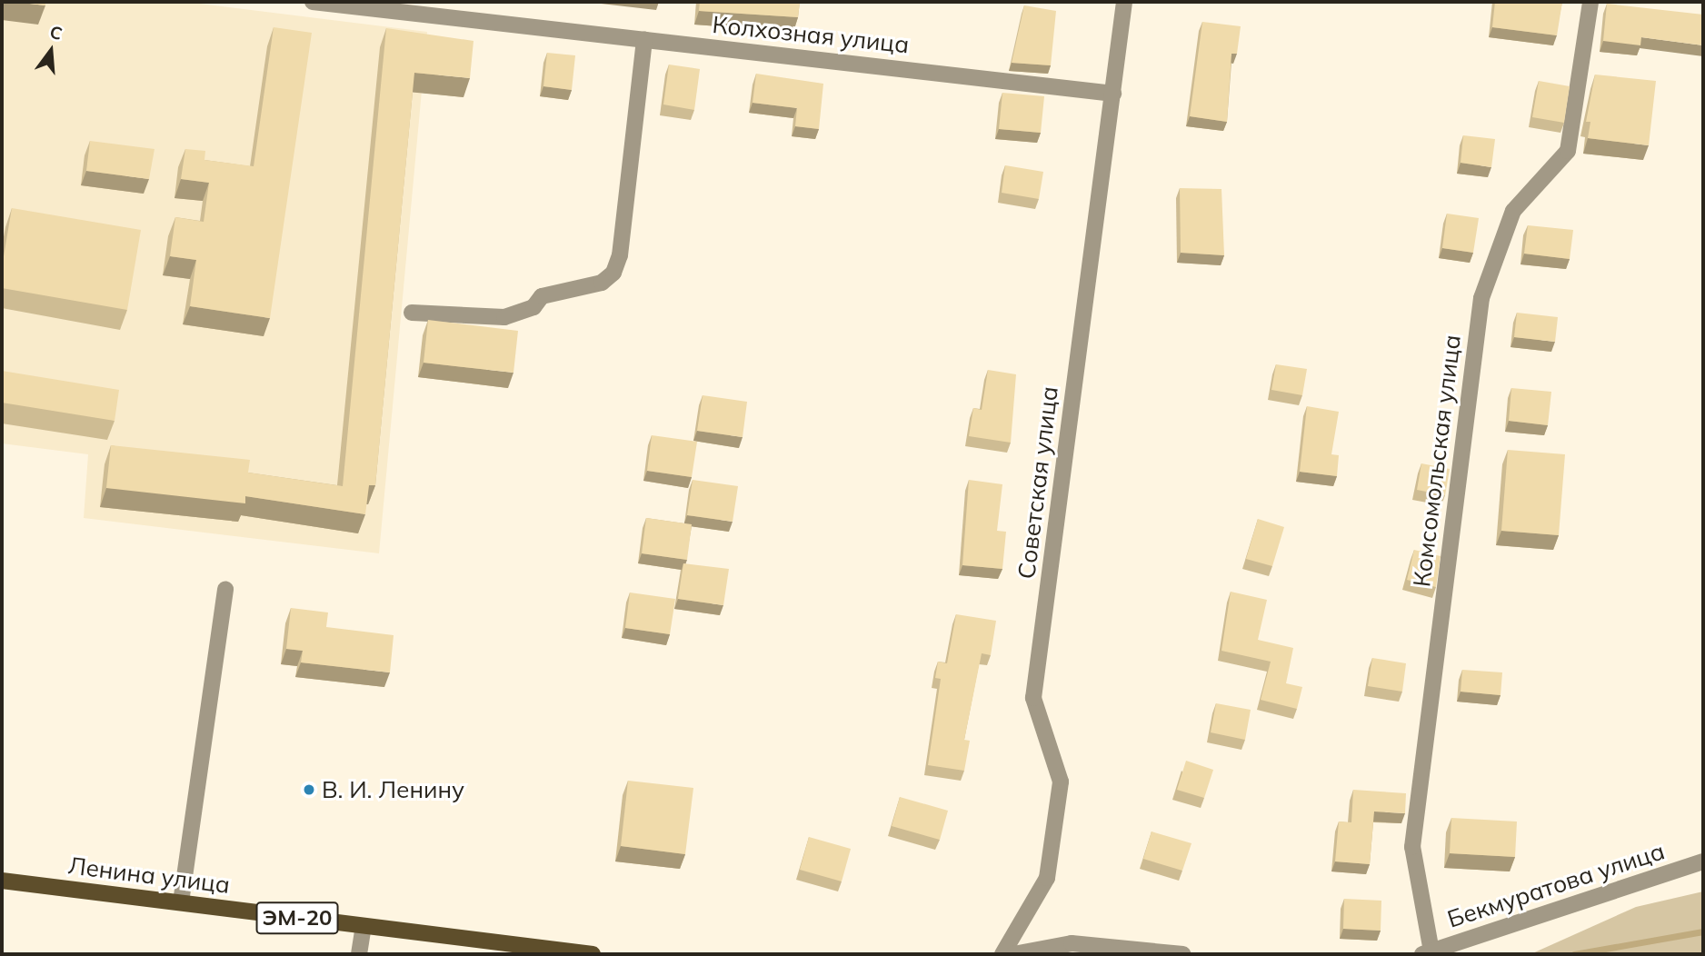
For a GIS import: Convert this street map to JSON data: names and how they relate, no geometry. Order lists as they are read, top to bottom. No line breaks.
{"streets":{"main road":["Ленина улица","ЭМ-20"],"street":["Колхозная улица","Комсомольская улица","Советская улица","Бекмуратова улица"]},"crossings":[["Колхозная улица","Советская улица"],["Комсомольская улица","Бекмуратова улица"]],"places":["В. И. Ленину"],"north":"top"}
